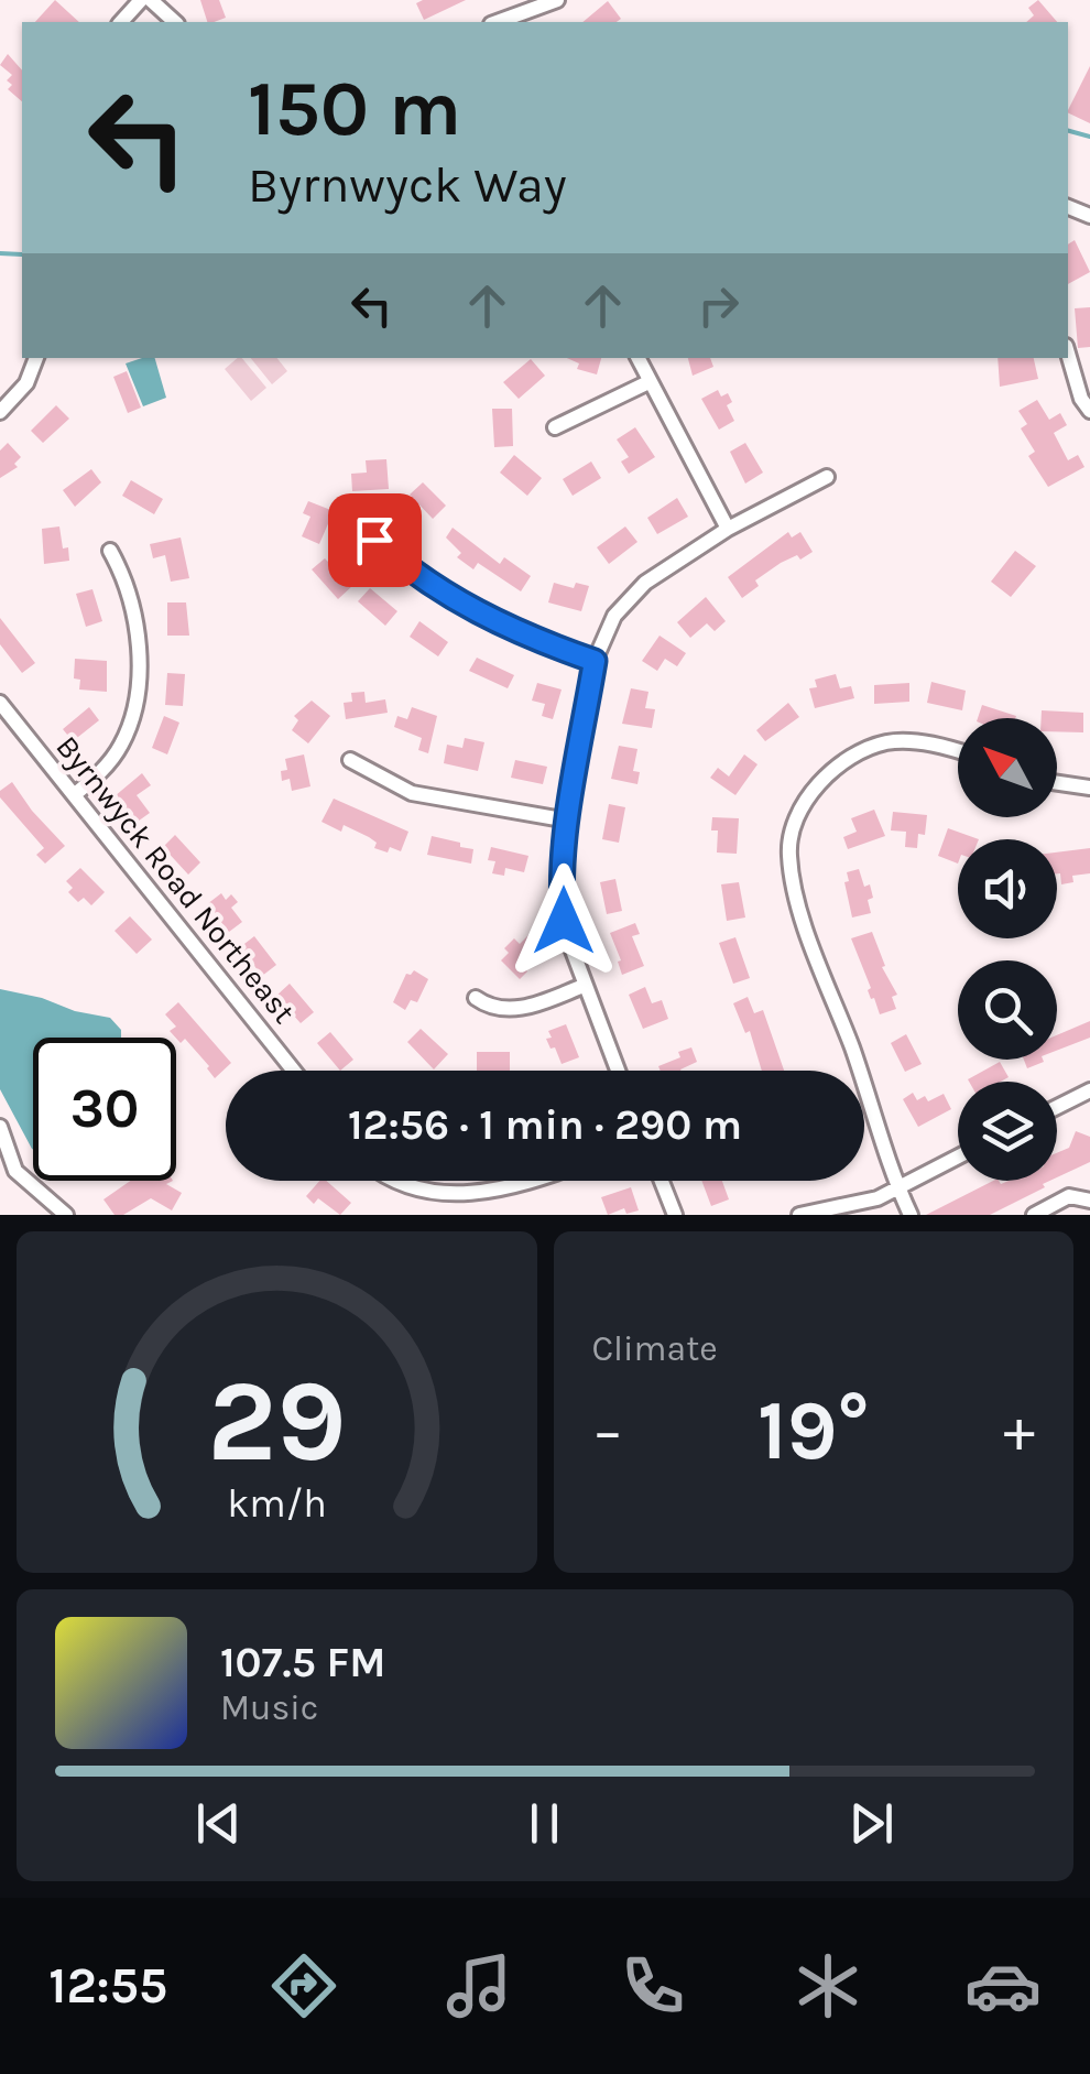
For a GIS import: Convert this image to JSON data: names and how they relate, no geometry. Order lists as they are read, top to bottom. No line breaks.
{"streets":{"street":["Byrnwyck Road Northeast"]},"north":"top left","page":{"turn":["150 m","Byrnwyck Way"],"limit":"30","trip":"12:56 · 1 min · 290 m","tile":"Climate","heat":["−","19°","+"],"song":["107.5 FM","Music"],"tabs":"12:55","gauge":["29","km/h"]}}
